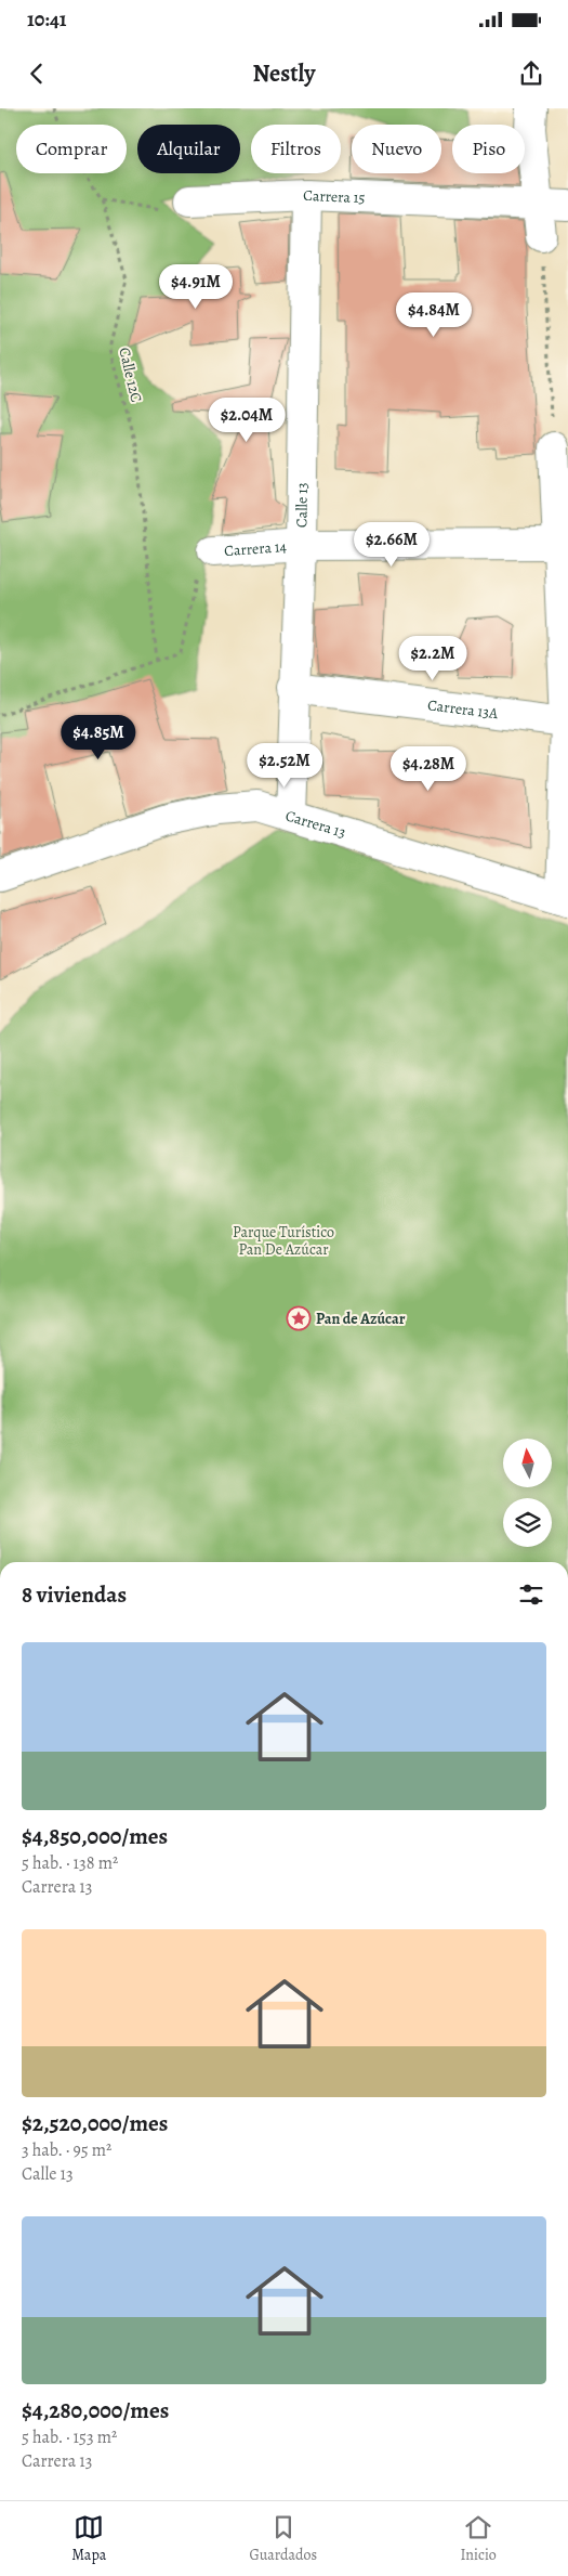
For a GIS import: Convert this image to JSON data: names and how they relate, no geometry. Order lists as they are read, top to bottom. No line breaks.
{"streets":{"street":["Carrera 15","Calle 13","Carrera 14","Carrera 13A","Carrera 13"],"path":["Calle 12C"]},"crossings":[["Carrera 15","Calle 13"],["Calle 12C","Carrera 14"],["Calle 13","Carrera 14"],["Calle 13","Carrera 13A"],["Calle 13","Carrera 13"]],"parks":["Parque Turístico Pan De Azúcar"],"places":{"place":["Pan de Azúcar"]},"north":"top","page":{"status":"10:41","header":"Nestly","chip":["Comprar","Alquilar","Filtros","Nuevo","Piso"],"price":["$4.91M","$4.84M","$2.04M","$2.66M","$2.2M","$4.85M","$2.52M","$4.28M"],"heading":"8 viviendas","list":[{"name":"$4,850,000/mes","note":"5 hab. · 138 m² · Carrera 13"},{"name":"$2,520,000/mes","note":"3 hab. · 95 m² · Calle 13"},{"name":"$4,280,000/mes","note":"5 hab. · 153 m² · Carrera 13"}],"tabs":["Mapa","Guardados","Inicio"]}}
